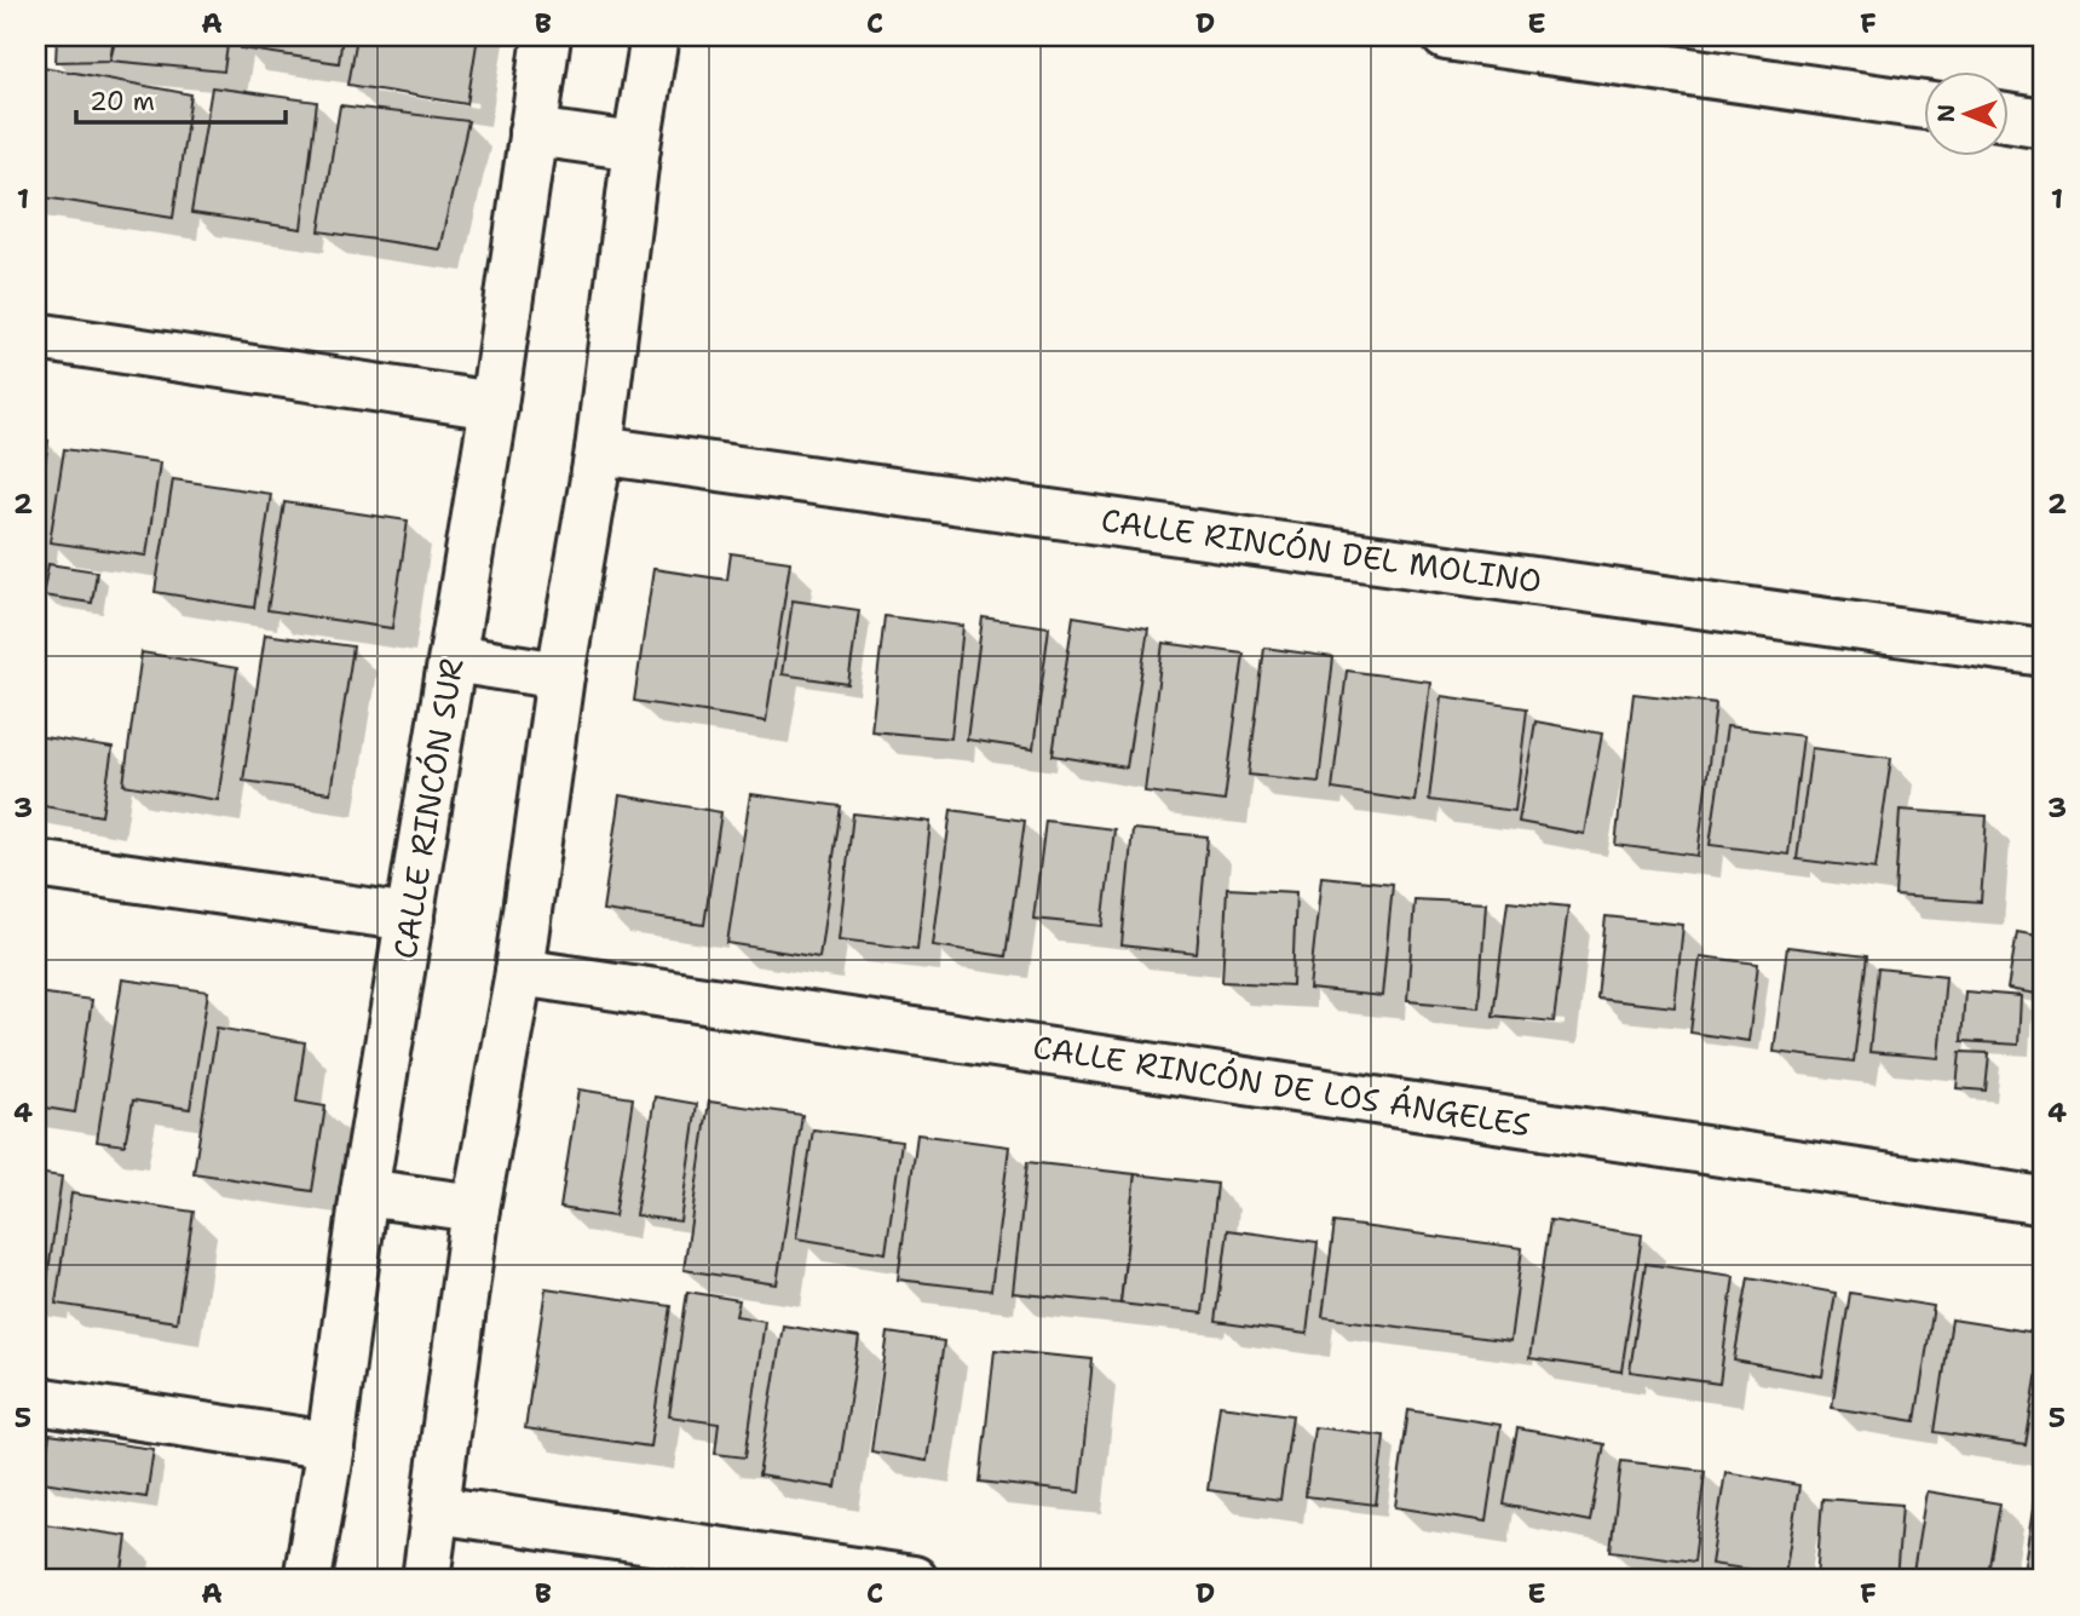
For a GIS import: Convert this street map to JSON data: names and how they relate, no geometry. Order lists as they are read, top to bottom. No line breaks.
{"streets":{"street":["CALLE RINCÓN DEL MOLINO","CALLE RINCÓN SUR","CALLE RINCÓN DE LOS ÁNGELES"]},"scale_bar":"20 m","north":"left","grid":{"columns":["A","B","C","D","E","F"],"rows":["1","2","3","4","5"]}}
